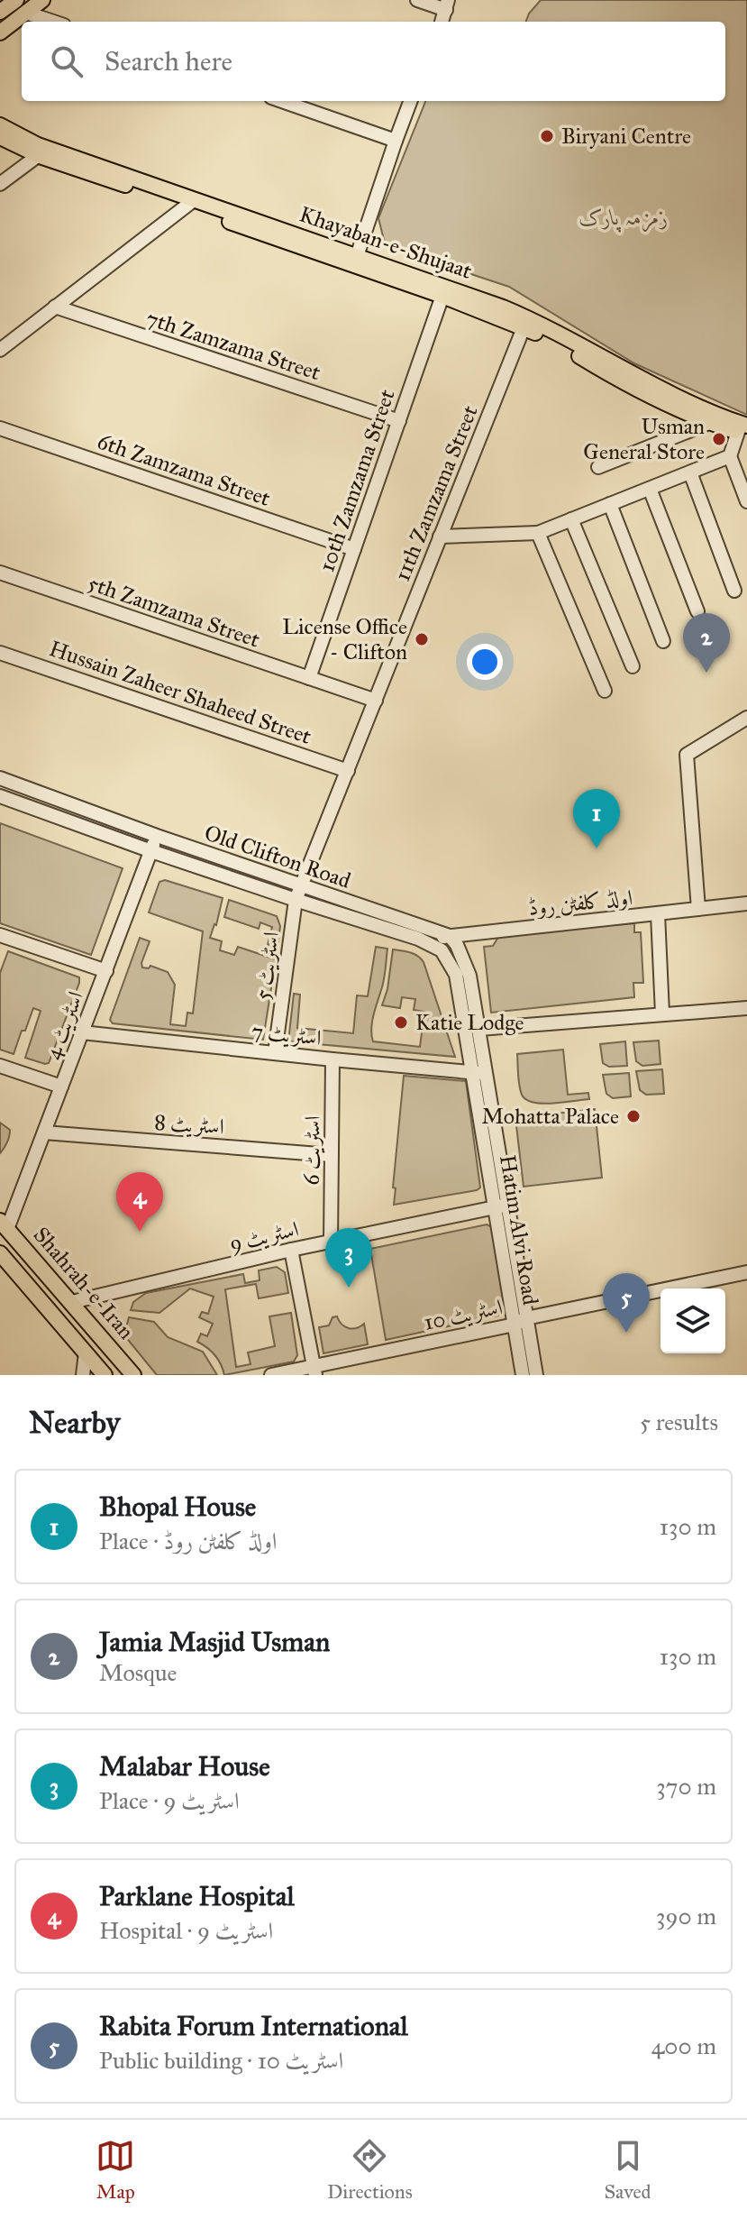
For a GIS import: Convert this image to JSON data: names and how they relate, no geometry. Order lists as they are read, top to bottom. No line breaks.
{"streets":{"main road":["Khayaban-e-Shujaat","Shahrah-e-Iran"],"street":["7th Zamzama Street","6th Zamzama Street","10th Zamzama Street","11th Zamzama Street","5th Zamzama Street","Hussain Zaheer Shaheed Street","Old Clifton Road","اولڈ کلفٹن روڈ","اسٹریٹ 5","اسٹریٹ 4","اسٹریٹ 7","اسٹریٹ 8","اسٹریٹ 6","Hatim Alvi Road","اسٹریٹ 9","اسٹریٹ 10"]},"crossings":[["Khayaban-e-Shujaat","10th Zamzama Street"],["Khayaban-e-Shujaat","11th Zamzama Street"],["7th Zamzama Street","10th Zamzama Street"],["6th Zamzama Street","10th Zamzama Street"],["10th Zamzama Street","5th Zamzama Street"],["11th Zamzama Street","5th Zamzama Street"],["11th Zamzama Street","Hussain Zaheer Shaheed Street"],["11th Zamzama Street","Old Clifton Road"],["11th Zamzama Street","اسٹریٹ 5"],["Old Clifton Road","اولڈ کلفٹن روڈ"],["Old Clifton Road","اسٹریٹ 5"],["Old Clifton Road","اسٹریٹ 4"],["Old Clifton Road","Hatim Alvi Road"],["اولڈ کلفٹن روڈ","Hatim Alvi Road"],["اسٹریٹ 5","اسٹریٹ 7"],["اسٹریٹ 4","اسٹریٹ 7"],["اسٹریٹ 4","اسٹریٹ 8"],["اسٹریٹ 4","Shahrah-e-Iran"],["اسٹریٹ 7","اسٹریٹ 6"],["اسٹریٹ 7","Hatim Alvi Road"],["اسٹریٹ 8","اسٹریٹ 6"],["اسٹریٹ 6","اسٹریٹ 9"],["Hatim Alvi Road","اسٹریٹ 9"],["Hatim Alvi Road","اسٹریٹ 10"],["اسٹریٹ 9","Shahrah-e-Iran"]],"parks":["زمزمہ پارک"],"places":["Biryani Centre","Usman General Store","License Office - Clifton","Katie Lodge","Mohatta Palace"],"page":{"search":"Search here","pins":["2","1","4","3","5"],"heading":["Nearby","5 results"],"list":[{"mark":"1","name":"Bhopal House","note":"Place · اولڈ کلفٹن روڈ","value":"130 m"},{"mark":"2","name":"Jamia Masjid Usman","note":"Mosque","value":"130 m"},{"mark":"3","name":"Malabar House","note":"Place · اسٹریٹ 9","value":"370 m"},{"mark":"4","name":"Parklane Hospital","note":"Hospital · اسٹریٹ 9","value":"390 m"},{"mark":"5","name":"Rabita Forum International","note":"Public building · اسٹریٹ 10","value":"400 m"}],"nav":["Map","Directions","Saved"]}}
